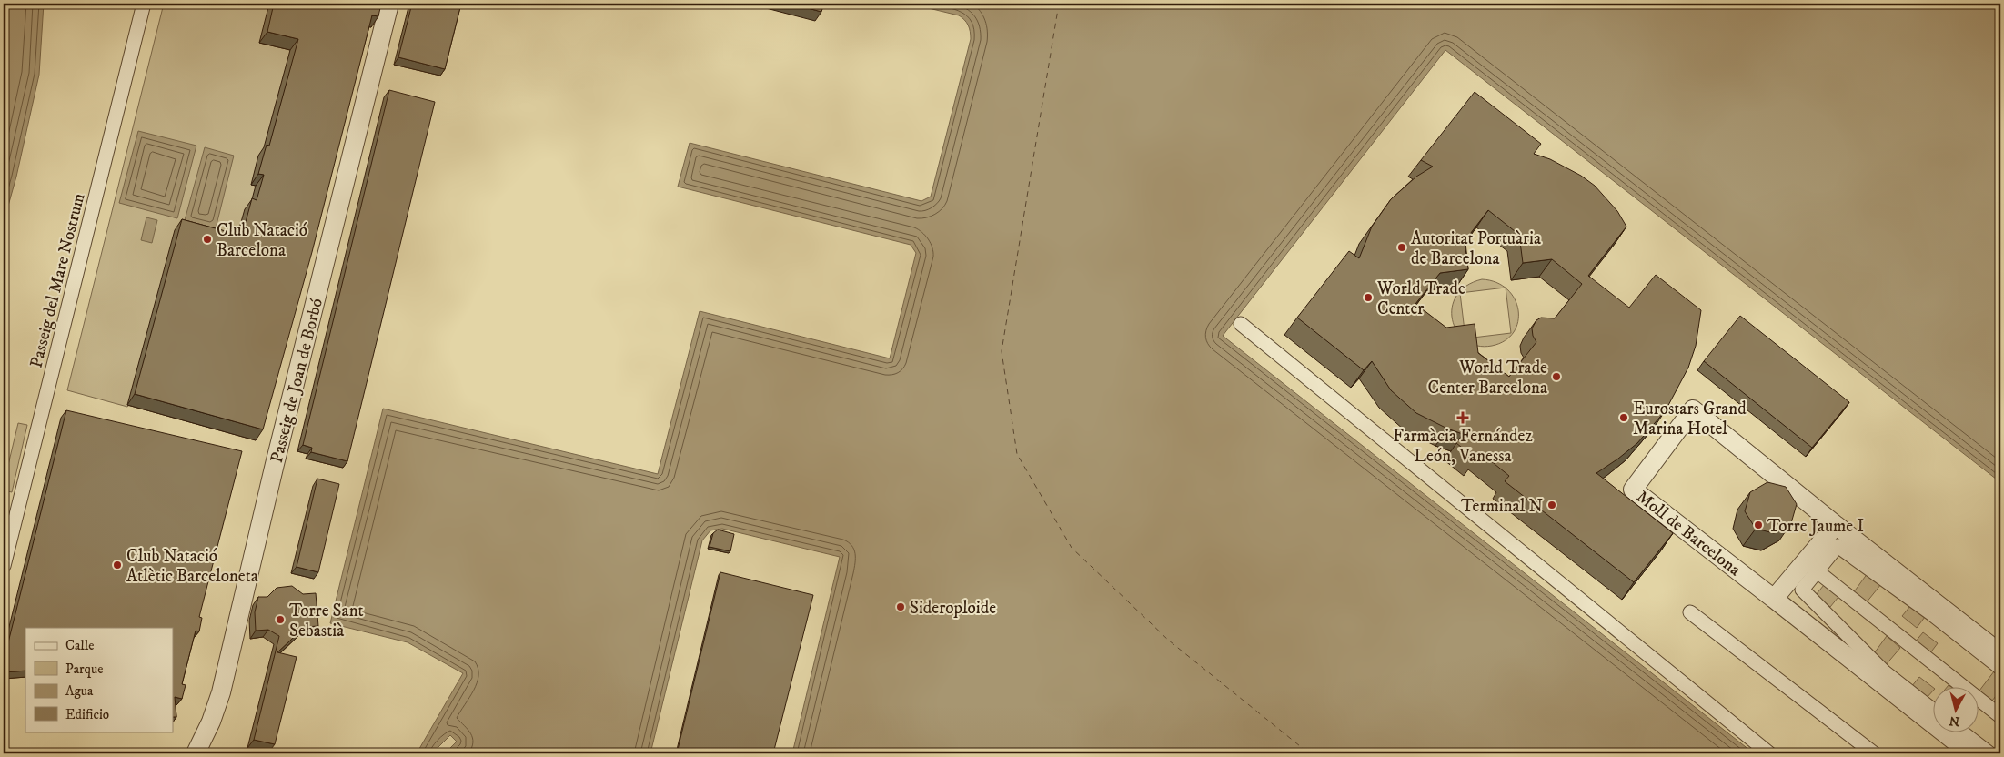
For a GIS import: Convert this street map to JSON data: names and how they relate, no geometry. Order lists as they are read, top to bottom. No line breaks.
{"streets":{"street":["Passeig del Mare Nostrum","Passeig de Joan de Borbó","Moll de Barcelona"]},"places":{"other":["Club Natació Barcelona","Autoritat Portuària de Barcelona","World Trade Center","World Trade Center Barcelona","Eurostars Grand Marina Hotel","Terminal N","Torre Jaume I","Club Natació Atlètic Barceloneta","Sideroploide","Torre Sant Sebastià"],"health":["Farmàcia Fernández León, Vanessa"]},"legend":["Calle","Parque","Agua","Edificio"],"north":"bottom"}
